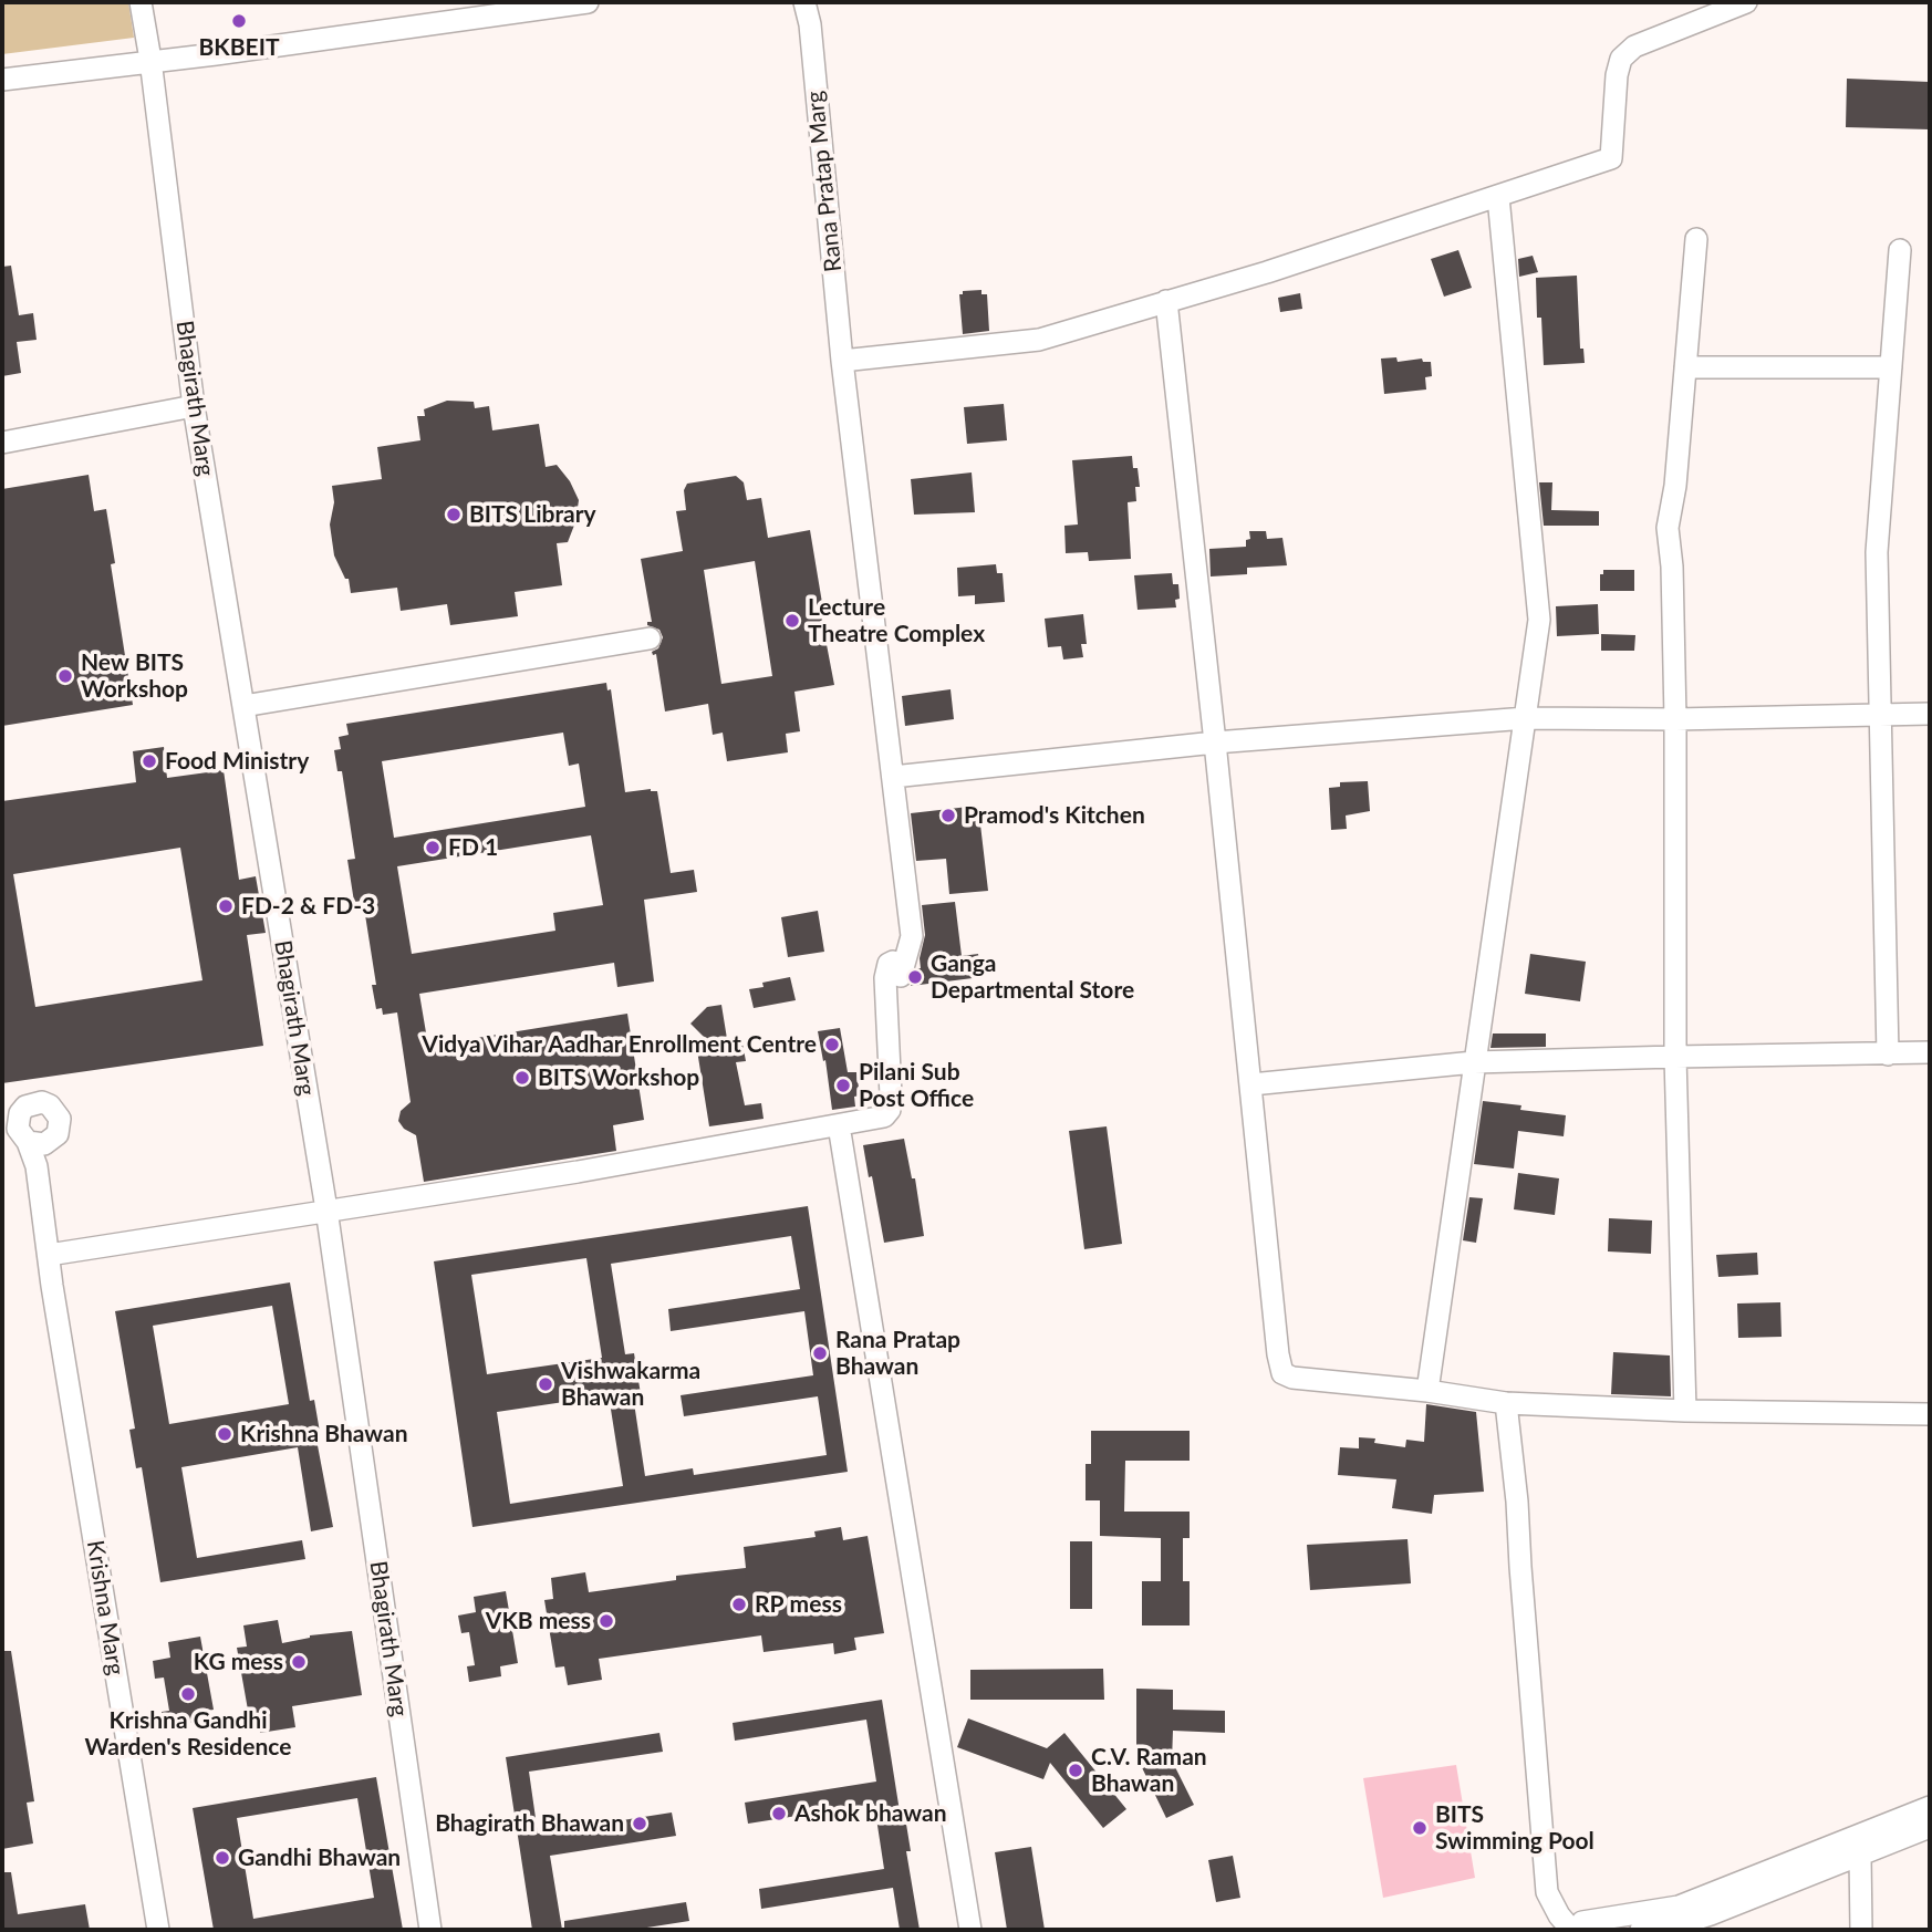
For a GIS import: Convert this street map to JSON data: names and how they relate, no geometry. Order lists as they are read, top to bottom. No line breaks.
{"streets":{"street":["Rana Pratap Marg","Bhagirath Marg","Krishna Marg"]},"places":["BKBEIT","BITS Library","Lecture Theatre Complex","New BITS Workshop","Food Ministry","Pramod's Kitchen","FD 1","FD-2 & FD-3","Ganga Departmental Store","Vidya Vihar Aadhar Enrollment Centre","BITS Workshop","Pilani Sub Post Office","Rana Pratap Bhawan","Vishwakarma Bhawan","Krishna Bhawan","RP mess","VKB mess","KG mess","Krishna Gandhi Warden's Residence","C.V. Raman Bhawan","Ashok bhawan","Bhagirath Bhawan","BITS Swimming Pool","Gandhi Bhawan"]}
